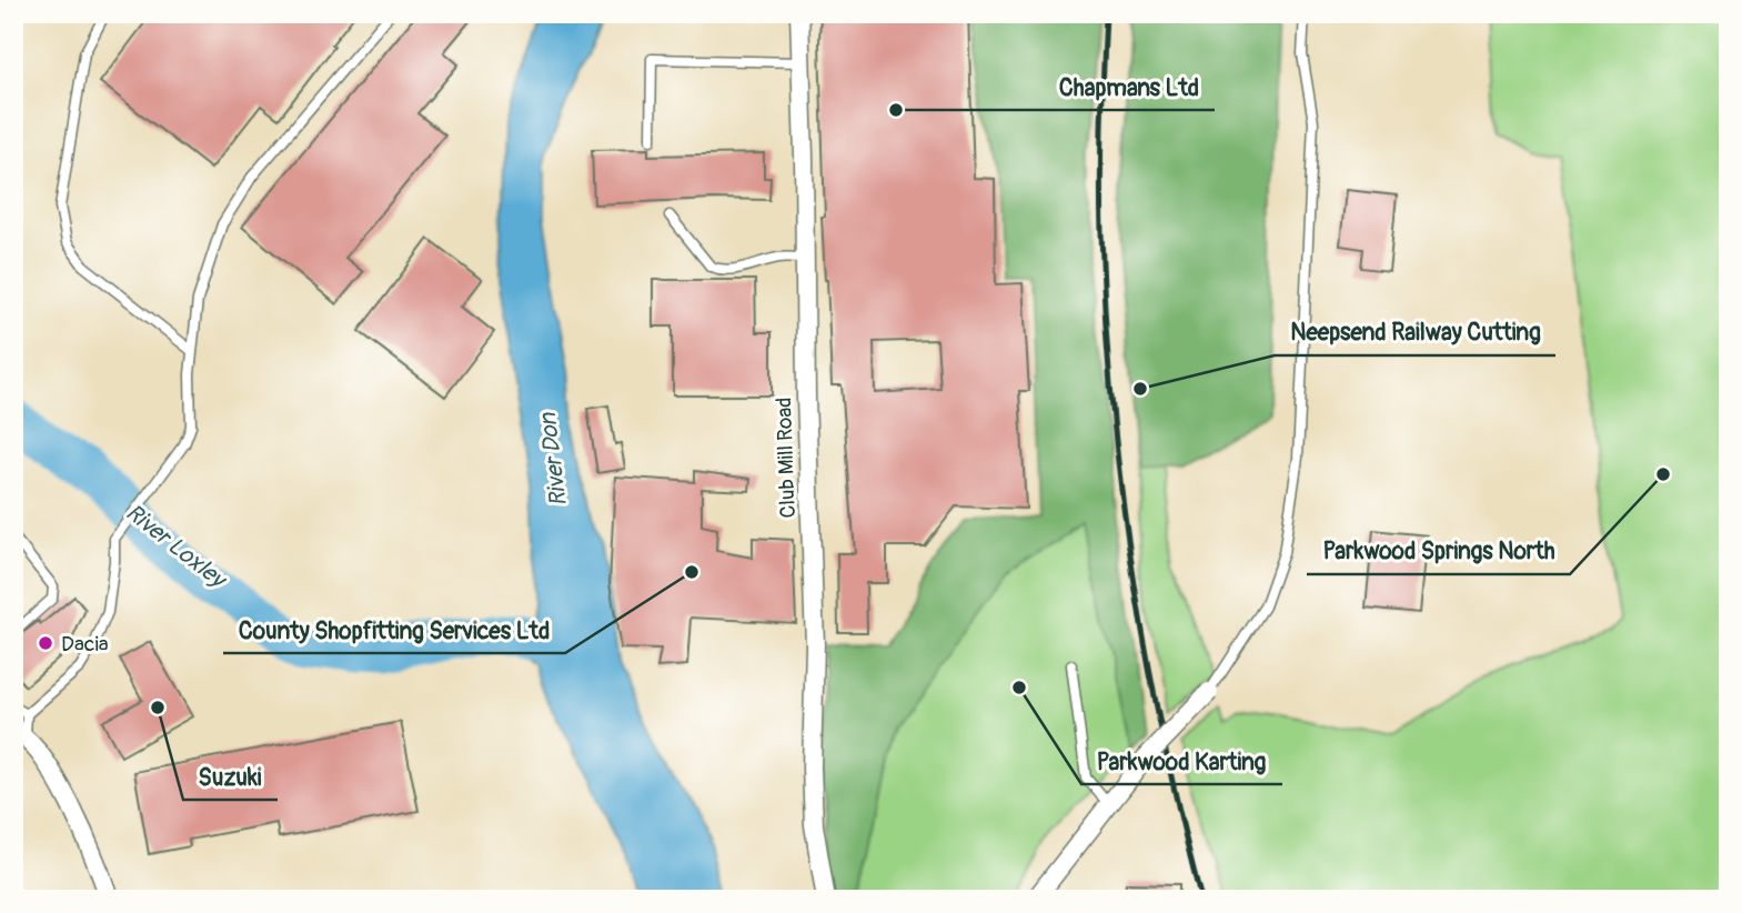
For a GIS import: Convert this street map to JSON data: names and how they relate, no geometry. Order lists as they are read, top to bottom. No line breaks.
{"streets":{"street":["Club Mill Road"]},"water":["River Don","River Loxley"],"places":["Chapmans Ltd","Neepsend Railway Cutting","Parkwood Springs North","County Shopfitting Services Ltd","Dacia","Parkwood Karting","Suzuki"]}
